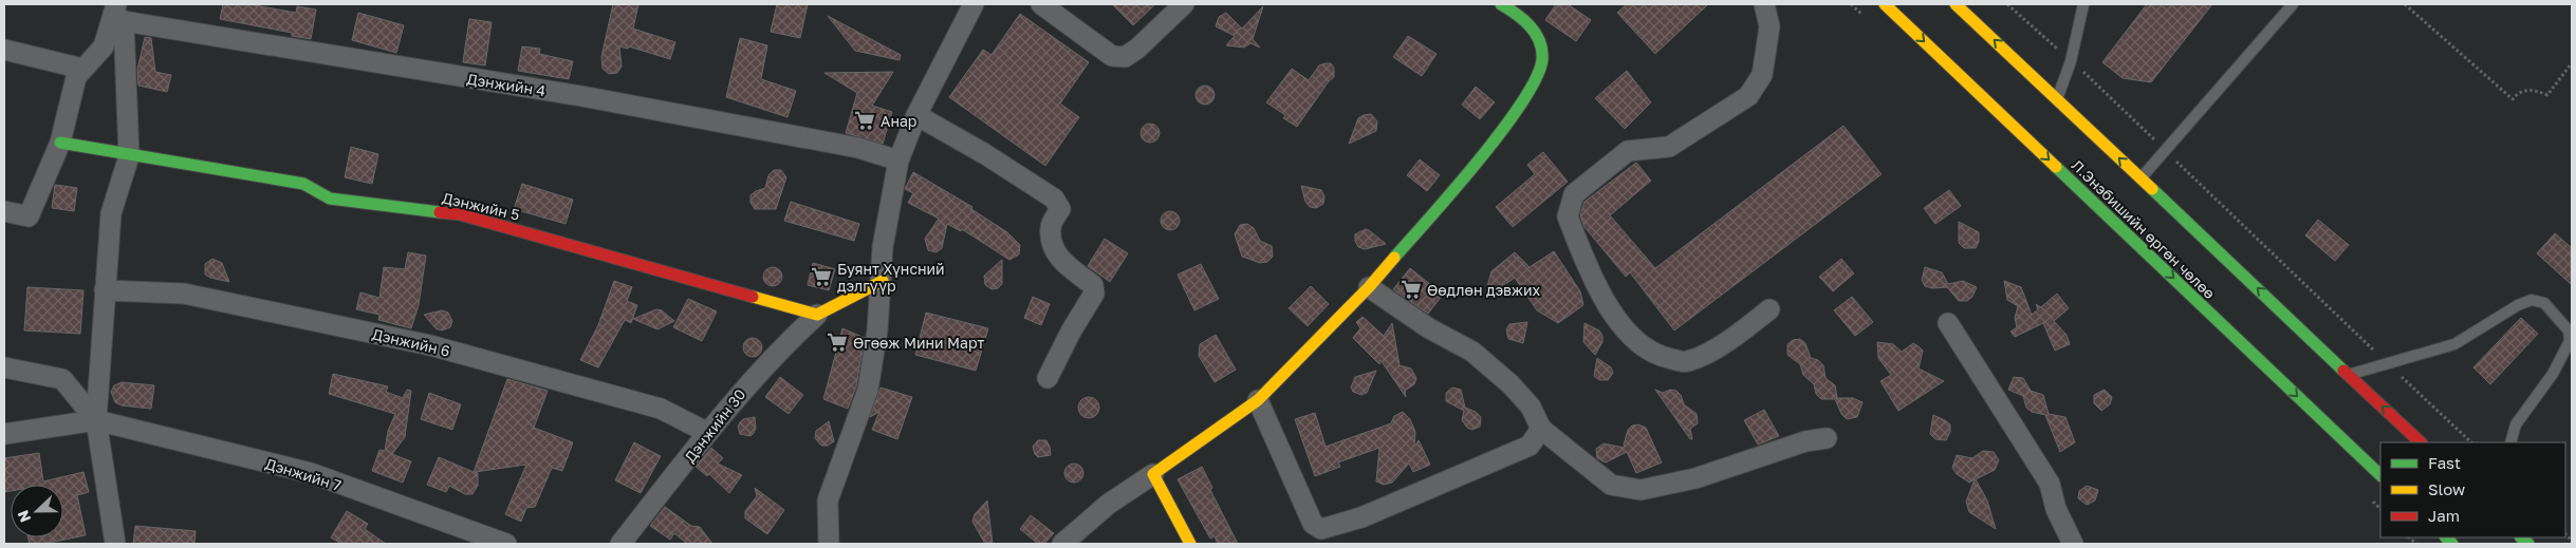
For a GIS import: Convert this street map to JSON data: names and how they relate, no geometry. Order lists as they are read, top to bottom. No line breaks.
{"streets":{"street":["Дэнжийн 4","Дэнжийн 5","Л.Энэбишийн өргөн чөлөө","Дэнжийн 6","Дэнжийн 30","Дэнжийн 7"]},"crossings":[["Дэнжийн 5","Дэнжийн 30"],["Дэнжийн 6","Дэнжийн 30"]],"places":{"supermarket":["Анар","Буянт Хүнсний дэлгүүр","Өөдлөн дэвжих","Өгөөж Мини Март"]},"legend":["Fast","Slow","Jam"],"north":"left"}
